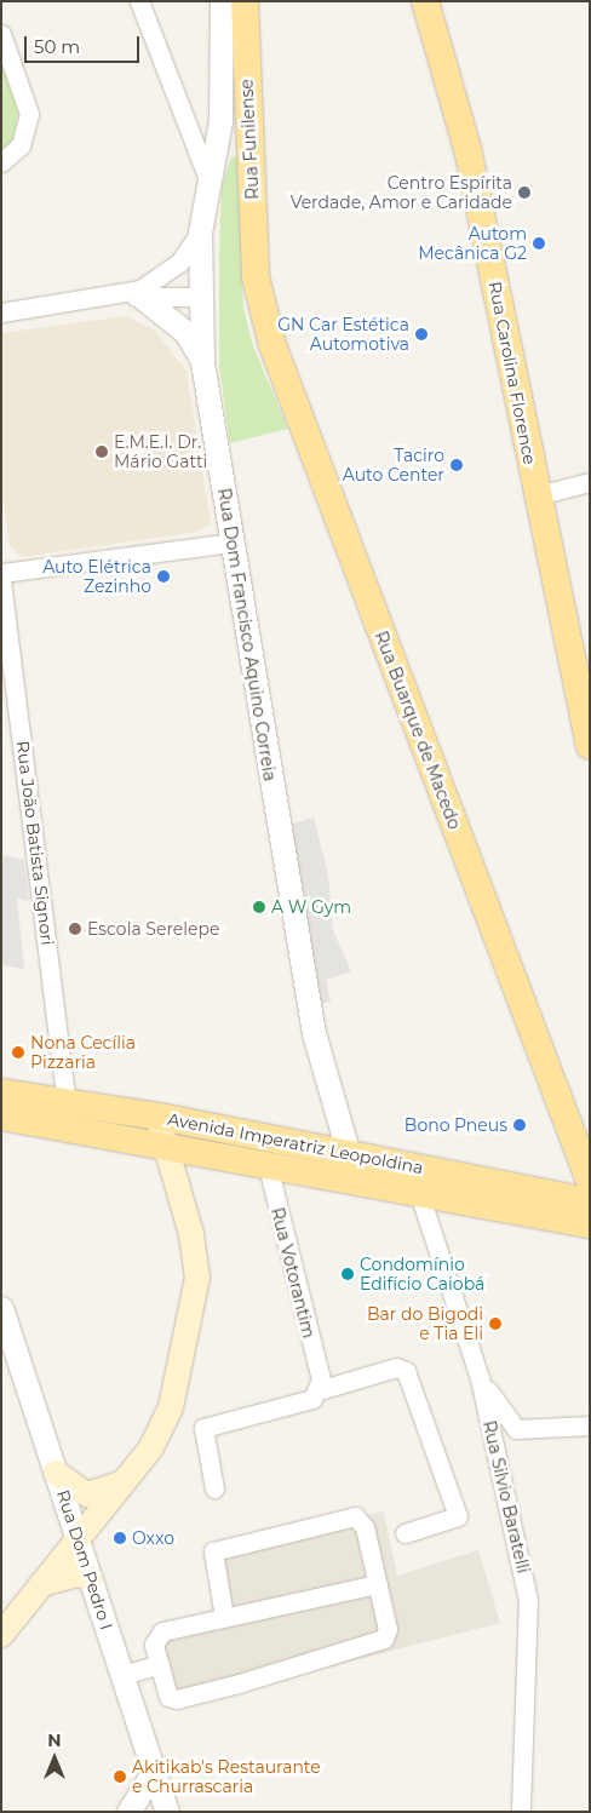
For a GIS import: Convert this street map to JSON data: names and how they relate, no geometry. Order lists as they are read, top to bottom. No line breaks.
{"streets":{"main road":["Rua Funilense","Rua Carolina Florence","Rua Buarque de Macedo","Avenida Imperatriz Leopoldina"],"street":["Rua Dom Francisco Aquino Correia","Rua João Batista Signori","Rua Votorantim","Rua Silvio Baratelli","Rua Dom Pedro I"]},"crossings":[["Rua Funilense","Rua Buarque de Macedo"],["Rua Dom Francisco Aquino Correia","Avenida Imperatriz Leopoldina"],["Rua João Batista Signori","Avenida Imperatriz Leopoldina"],["Avenida Imperatriz Leopoldina","Rua Votorantim"],["Avenida Imperatriz Leopoldina","Rua Silvio Baratelli"]],"places":["Centro Espírita Verdade, Amor e Caridade","Autom Mecânica G2","GN Car Estética Automotiva","E.M.E.I. Dr. Mário Gatti","Taciro Auto Center","Auto Elétrica Zezinho","A W Gym","Escola Serelepe","Nona Cecília Pizzaria","Bono Pneus","Condomínio Edifício Caiobá","Bar do Bigodi e Tia Eli","Oxxo","Akitikab's Restaurante e Churrascaria"],"scale_bar":"50 m","north":"top"}
